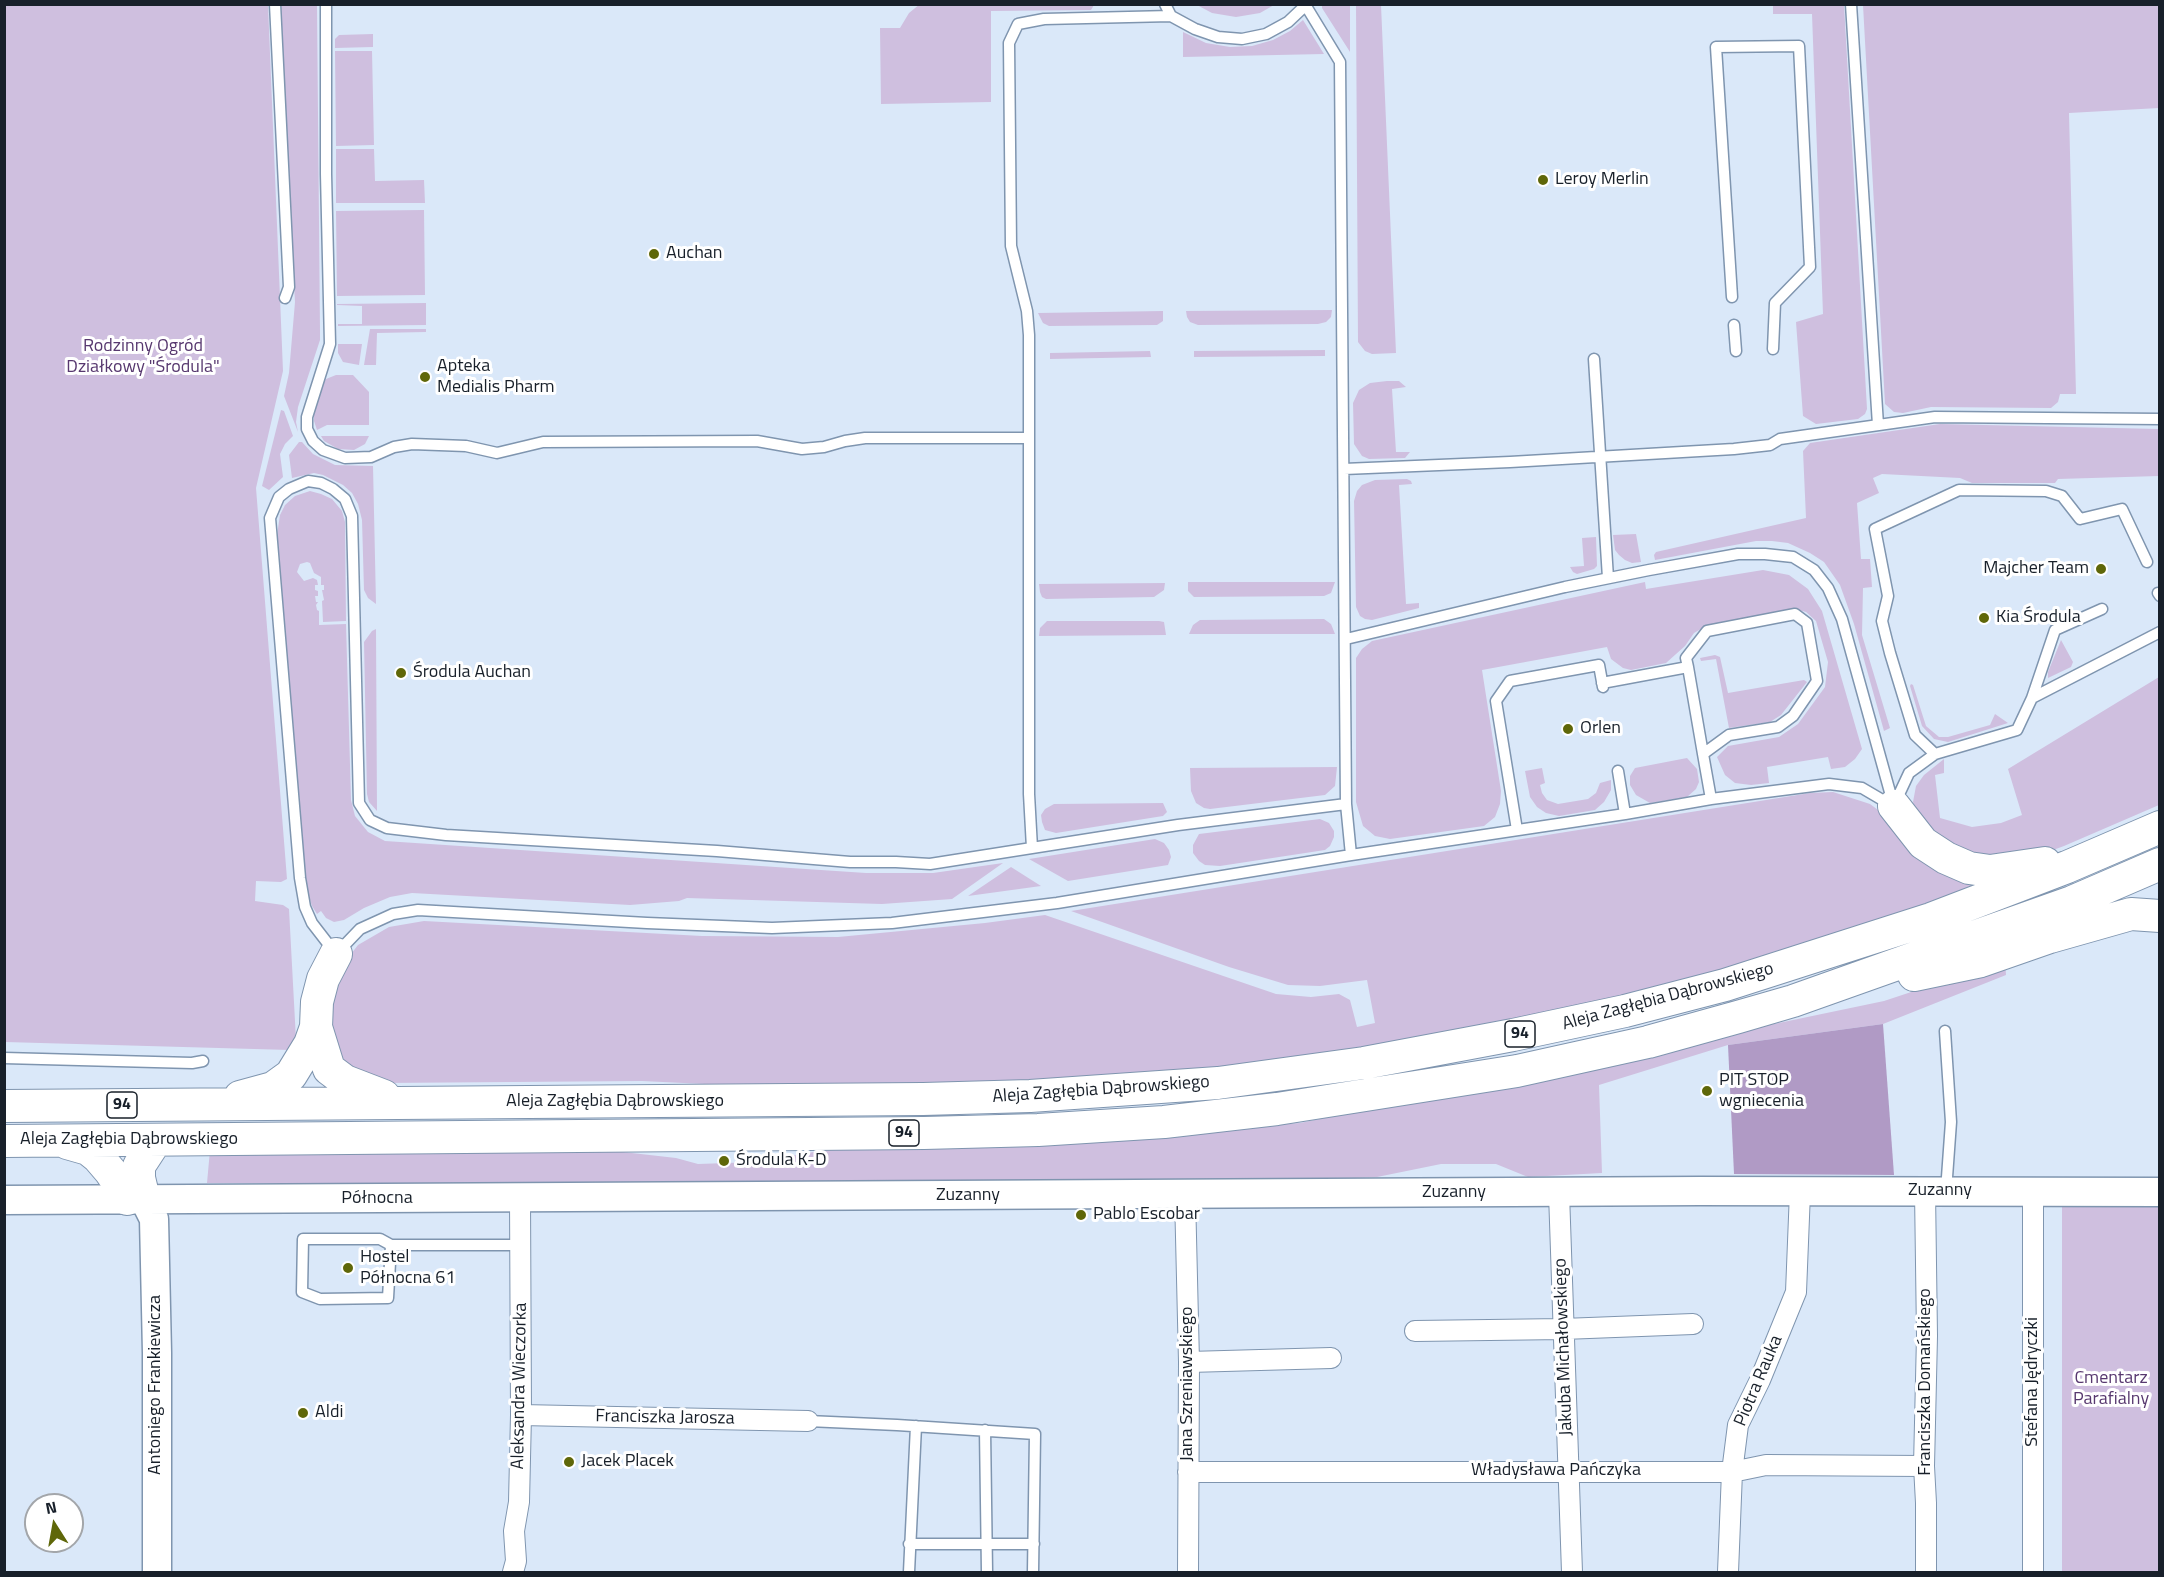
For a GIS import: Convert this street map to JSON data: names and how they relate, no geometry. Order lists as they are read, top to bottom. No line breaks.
{"streets":{"main road":["Aleja Zagłębia Dąbrowskiego","94"],"street":["Zuzanny","Północna","Jakuba Michałowskiego","Piotra Rauka","Franciszka Domańskiego","Stefana Jędryczki","Jana Szreniawskiego","Antoniego Frankiewicza","Aleksandra Wieczorka","Franciszka Jarosza","Władysława Pańczyka"]},"crossings":[["Zuzanny","Północna"],["Zuzanny","Jakuba Michałowskiego"],["Zuzanny","Piotra Rauka"],["Zuzanny","Franciszka Domańskiego"],["Zuzanny","Stefana Jędryczki"],["Zuzanny","Jana Szreniawskiego"],["Północna","Antoniego Frankiewicza"],["Północna","Aleksandra Wieczorka"],["Jakuba Michałowskiego","Władysława Pańczyka"],["Piotra Rauka","Władysława Pańczyka"],["Franciszka Domańskiego","Władysława Pańczyka"],["Jana Szreniawskiego","Władysława Pańczyka"],["Aleksandra Wieczorka","Franciszka Jarosza"]],"parks":["Rodzinny Ogród Działkowy \"Środula\"","Cmentarz Parafialny"],"places":["Leroy Merlin","Auchan","Apteka Medialis Pharm","Majcher Team","Kia Środula","Środula Auchan","Orlen","PIT STOP wgniecenia","Środula K-D","Pablo Escobar","Hostel Północna 61","Aldi","Jacek Placek"],"north":"top"}
